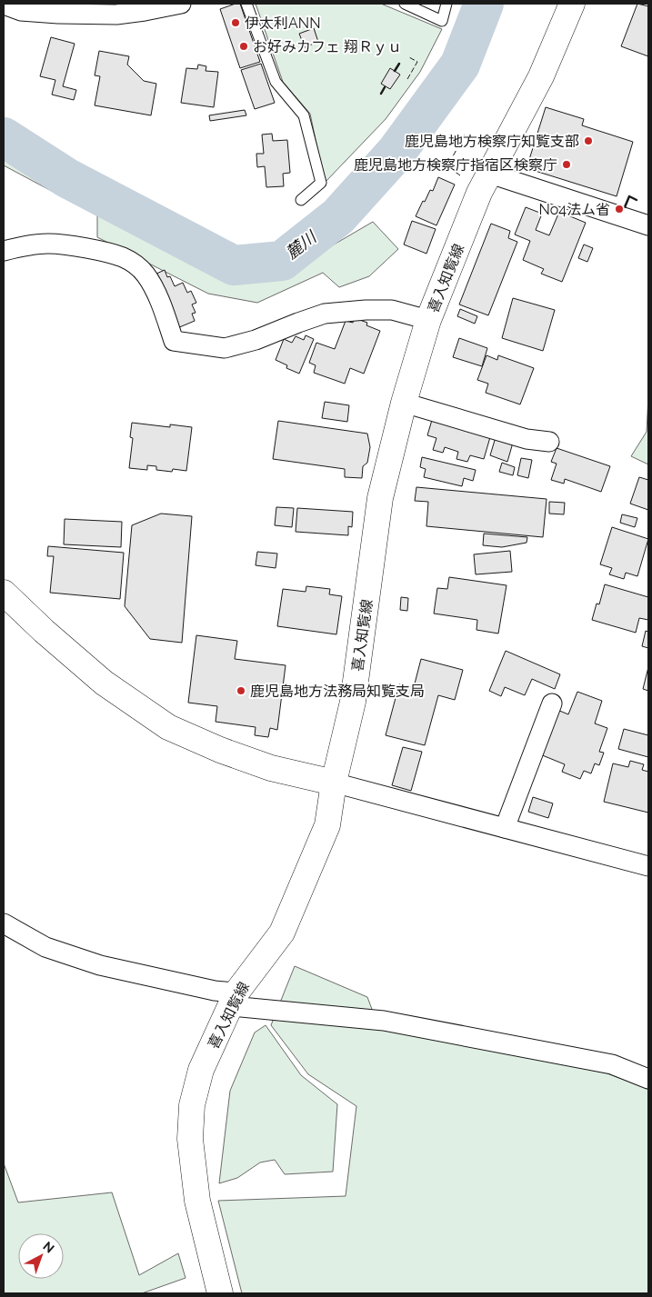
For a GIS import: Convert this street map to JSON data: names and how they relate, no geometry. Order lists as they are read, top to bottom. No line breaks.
{"streets":{"main road":["喜入知覧線"]},"water":["麓川"],"places":["伊太利ANN","お好みカフェ 翔Ｒｙｕ","鹿児島地方検察庁知覧支部","鹿児島地方検察庁指宿区検察庁","No4法ム省","鹿児島地方法務局知覧支局"],"north":"top right"}
